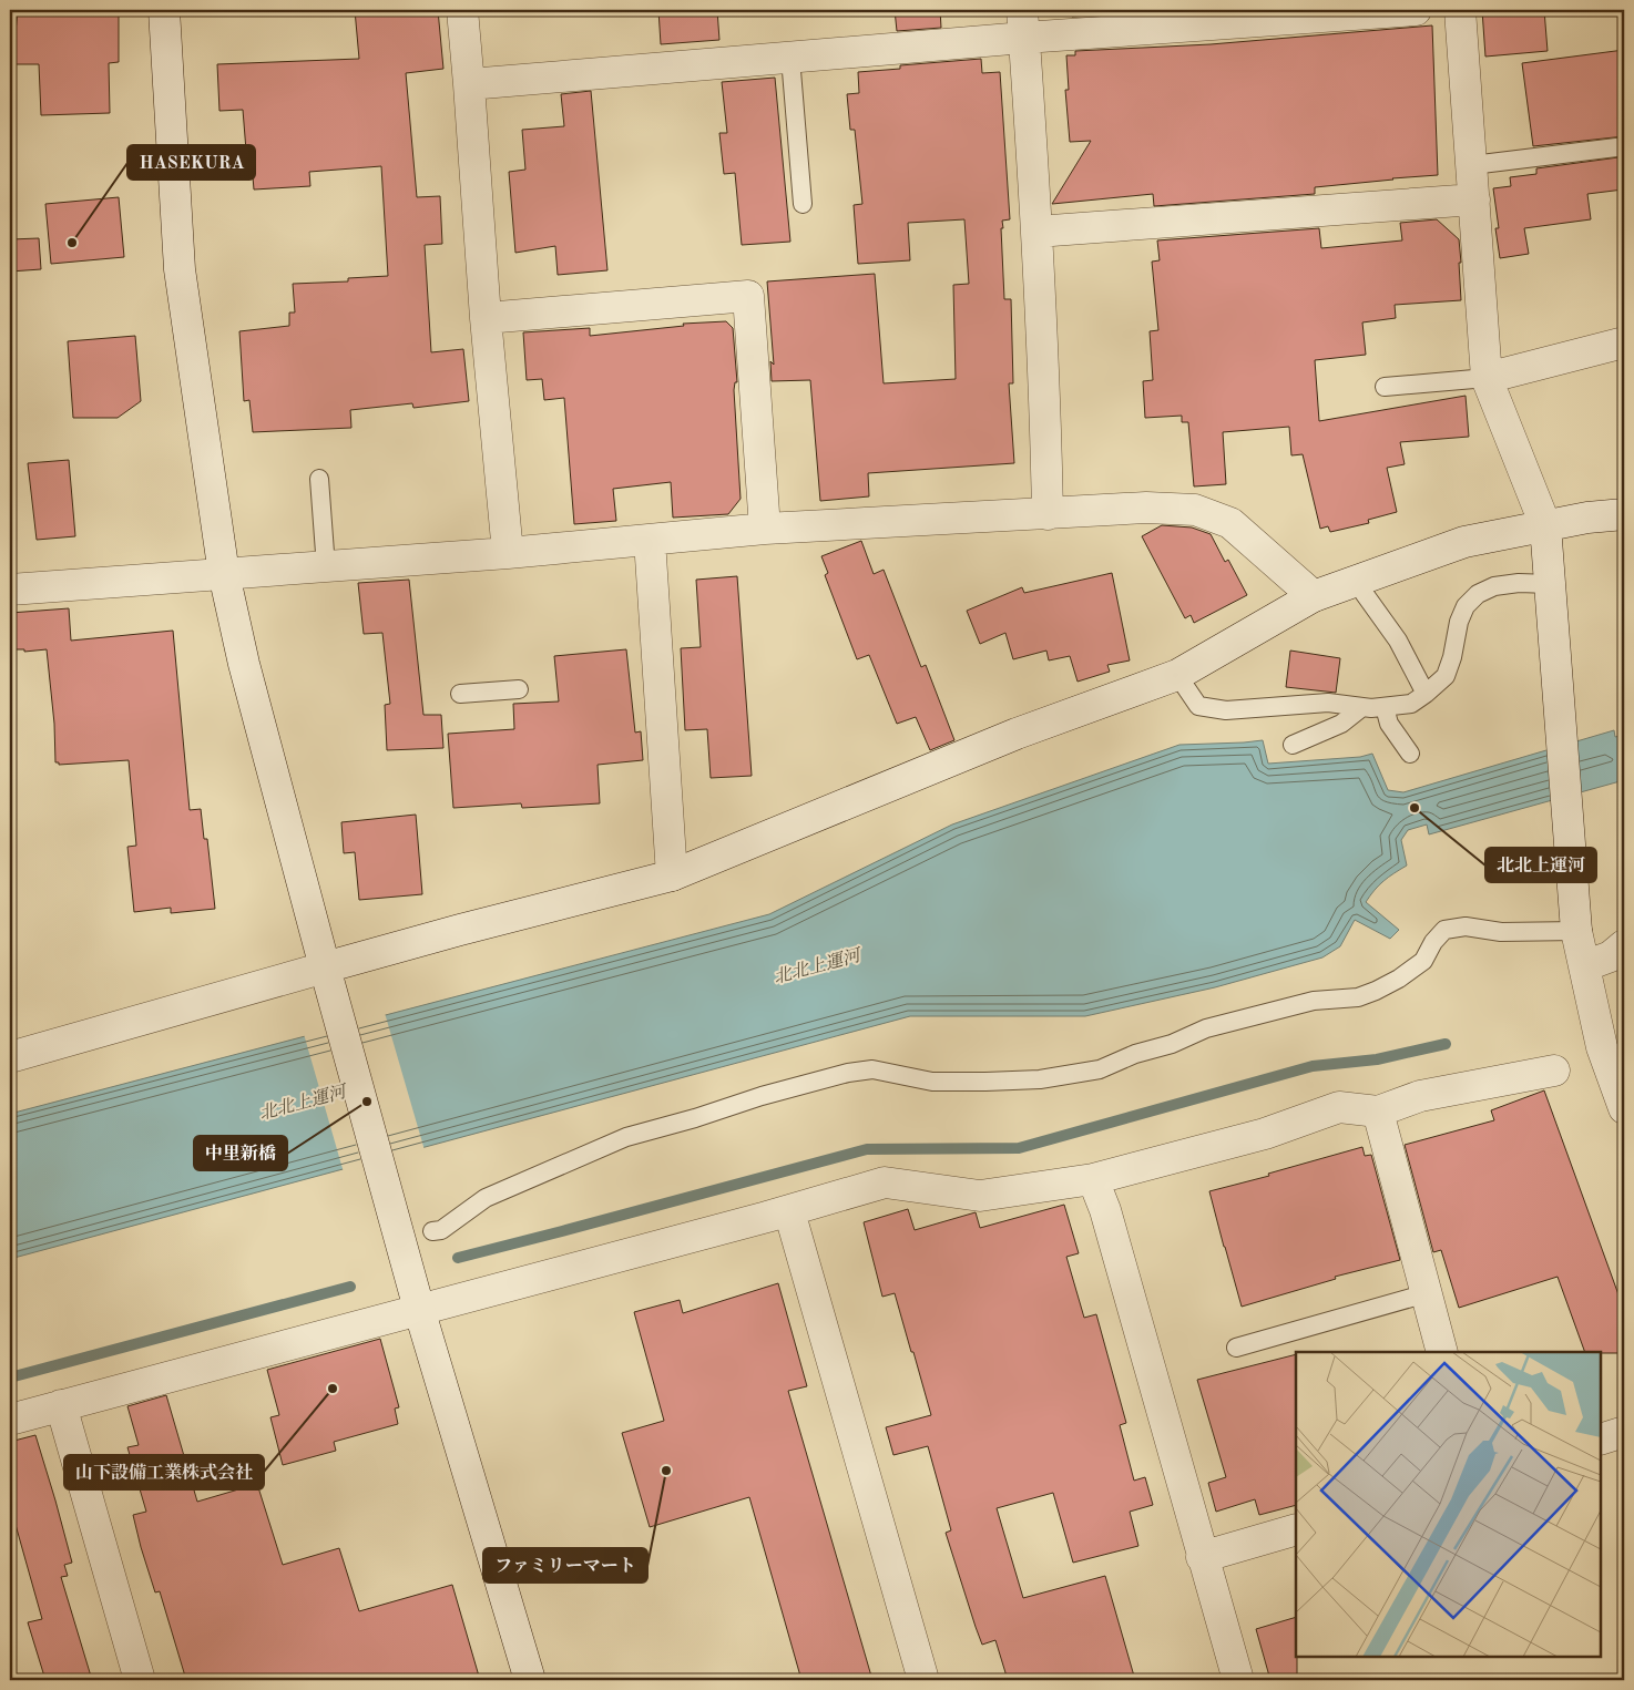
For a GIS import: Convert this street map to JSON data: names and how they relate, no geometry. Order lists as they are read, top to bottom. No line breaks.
{"water":["北北上運河"],"places":["HASEKURA","北北上運河","中里新橋","山下設備工業株式会社","ファミリーマート"]}
